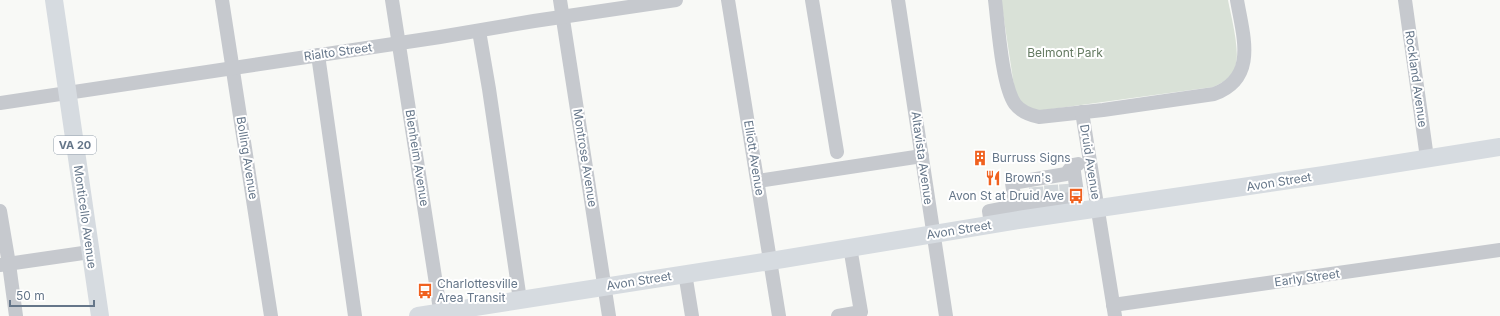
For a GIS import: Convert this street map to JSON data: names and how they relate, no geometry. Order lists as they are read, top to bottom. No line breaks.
{"streets":{"main road":["VA 20","Avon Street","Monticello Avenue"],"street":["Rialto Street","Rockland Avenue","Bolling Avenue","Blenheim Avenue","Montrose Avenue","Elliott Avenue","Altavista Avenue","Druid Avenue","Early Street"]},"crossings":[["Rialto Street","Bolling Avenue"],["Rialto Street","Blenheim Avenue"],["Rialto Street","Montrose Avenue"],["Rialto Street","Monticello Avenue"],["Rockland Avenue","Avon Street"],["VA 20","Monticello Avenue"],["Blenheim Avenue","Avon Street"],["Montrose Avenue","Avon Street"],["Elliott Avenue","Avon Street"],["Altavista Avenue","Avon Street"],["Druid Avenue","Avon Street"],["Druid Avenue","Early Street"]],"parks":["Belmont Park"],"places":{"building":["Burruss Signs"],"restaurant":["Brown's"],"bus stop":["Avon St at Druid Ave","Charlottesville Area Transit"]},"scale_bar":"50 m"}
